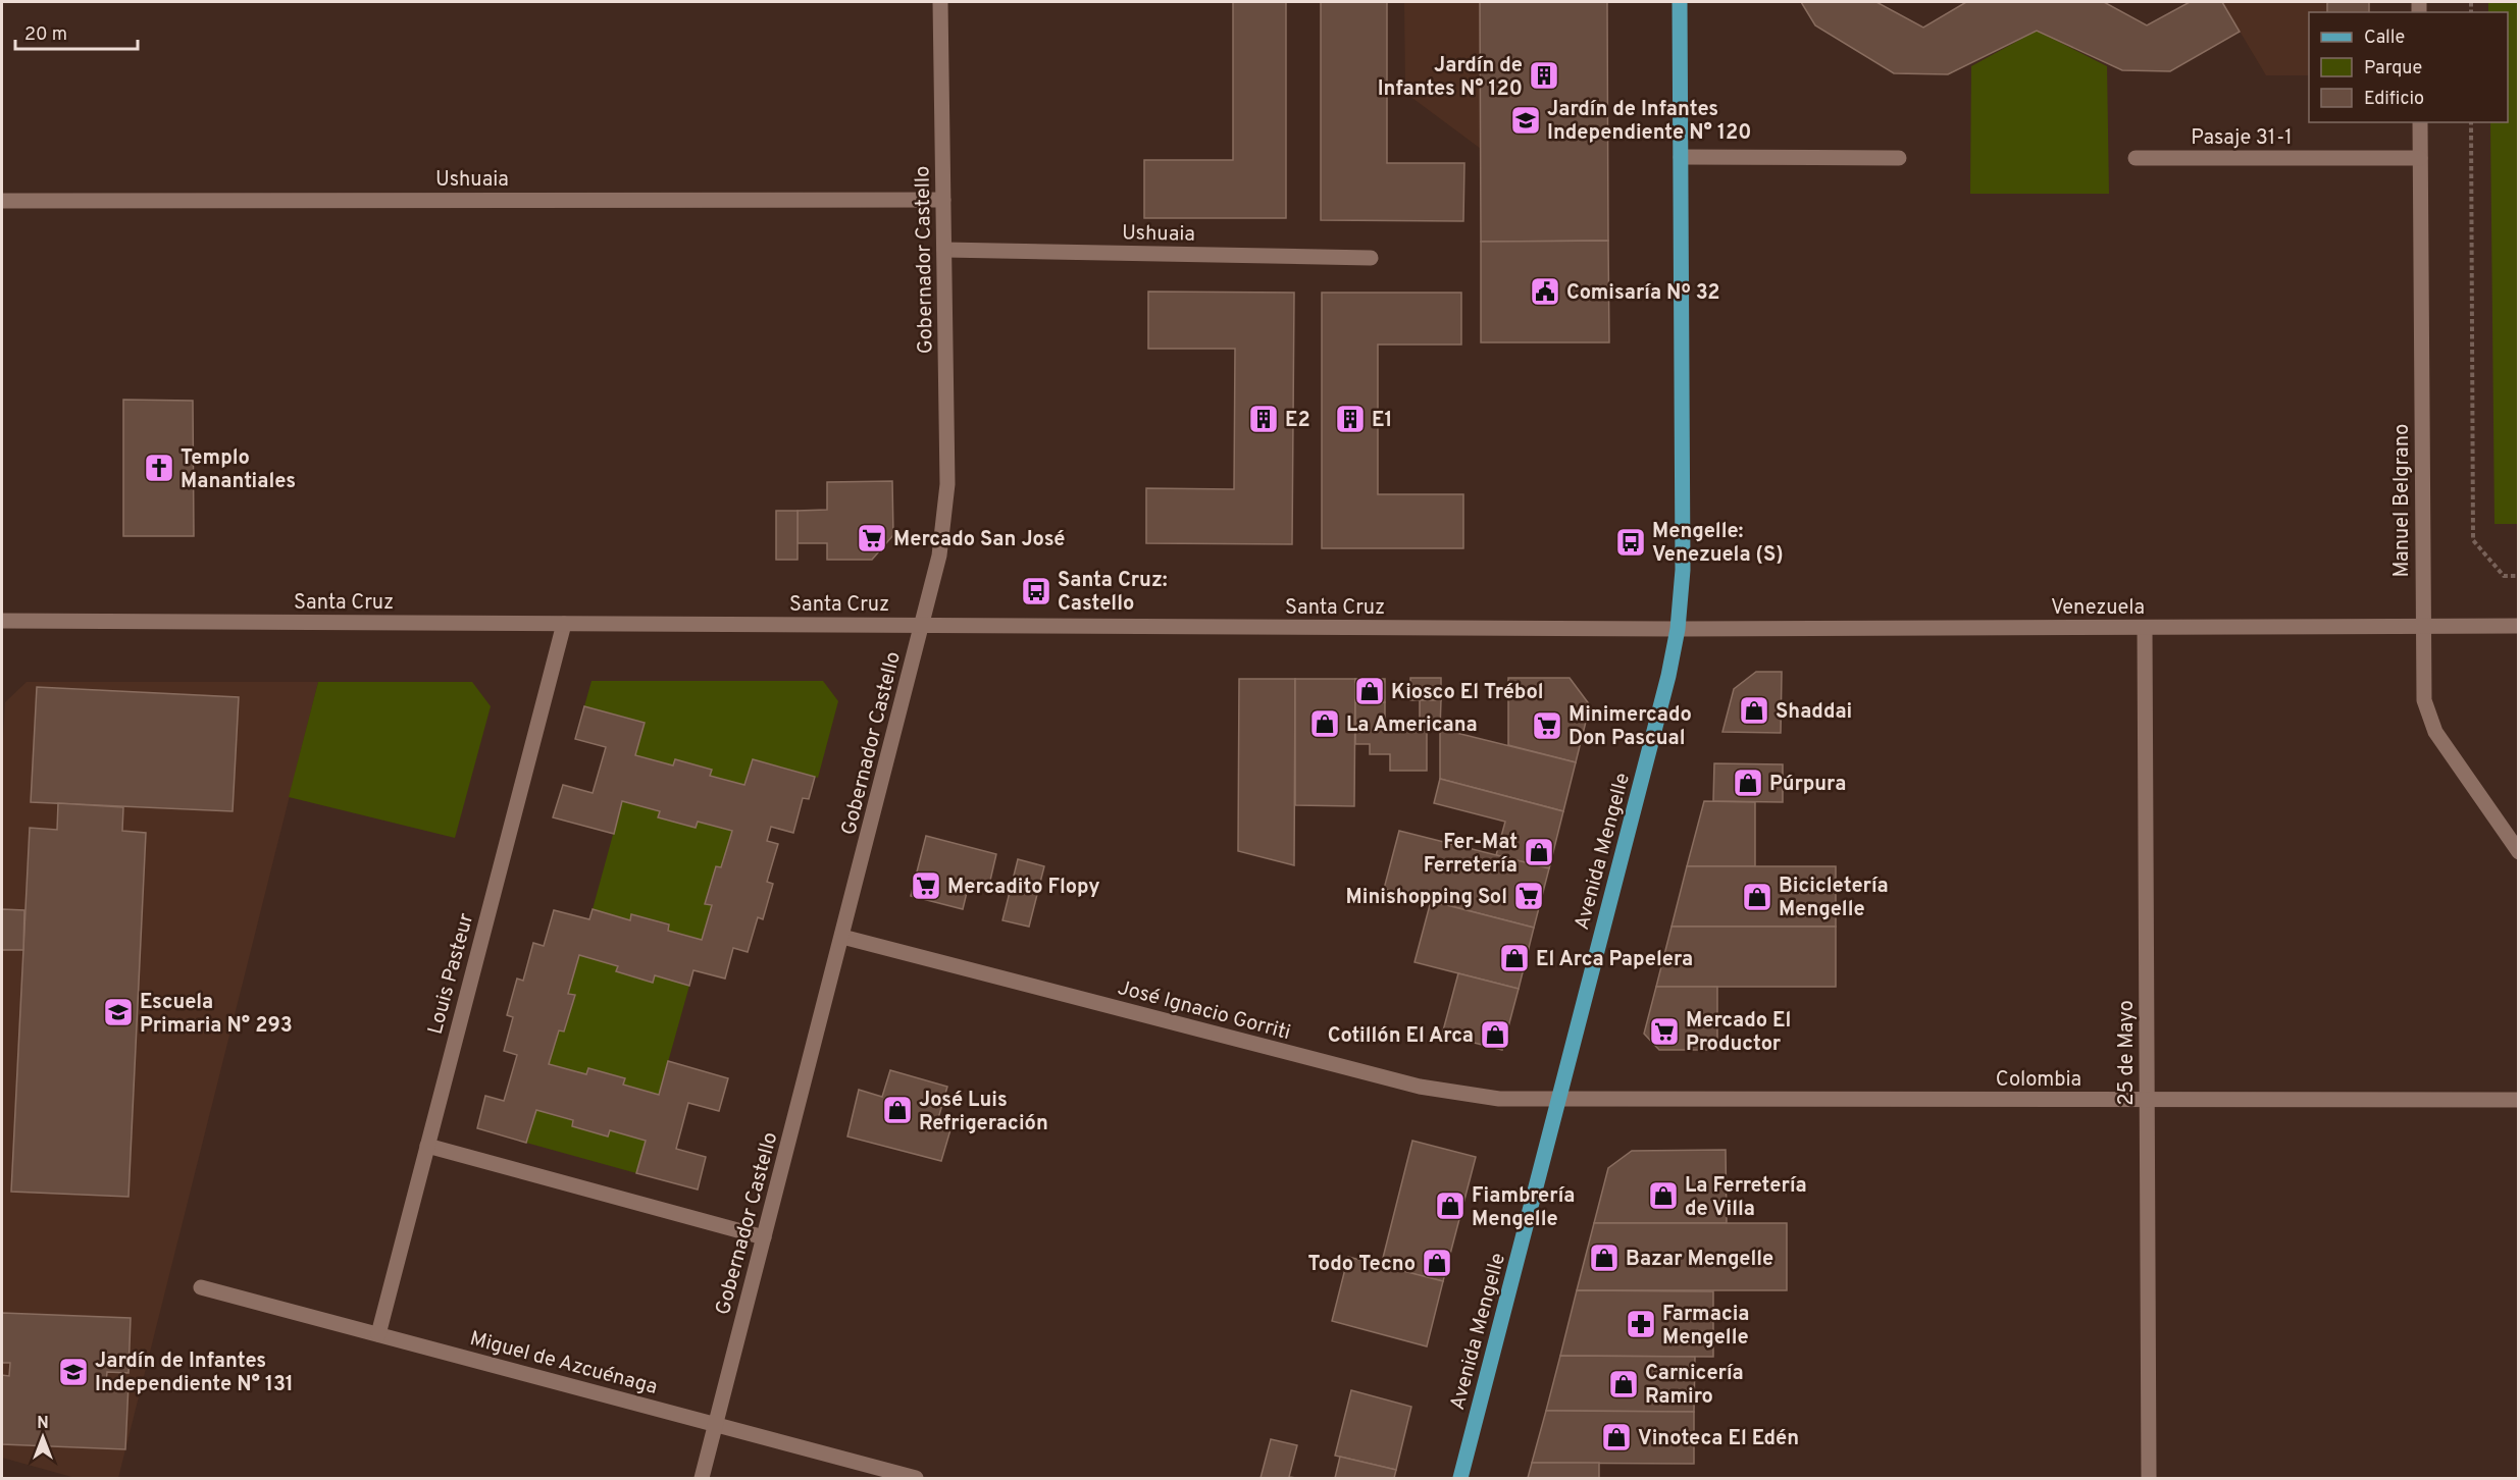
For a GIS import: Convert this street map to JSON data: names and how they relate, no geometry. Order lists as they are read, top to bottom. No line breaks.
{"streets":{"main road":["Avenida Mengelle"],"street":["Pasaje 31-1","Ushuaia","Gobernador Castello","Manuel Belgrano","Santa Cruz","Venezuela","Louis Pasteur","José Ignacio Gorriti","25 de Mayo","Colombia","Miguel de Azcuénaga"]},"crossings":[["Pasaje 31-1","Manuel Belgrano"],["Ushuaia","Gobernador Castello"],["Gobernador Castello","Santa Cruz"],["Gobernador Castello","José Ignacio Gorriti"],["Gobernador Castello","Miguel de Azcuénaga"],["Manuel Belgrano","Venezuela"],["Santa Cruz","Venezuela"],["Santa Cruz","Avenida Mengelle"],["Santa Cruz","Louis Pasteur"],["Venezuela","Avenida Mengelle"],["Venezuela","25 de Mayo"],["Avenida Mengelle","José Ignacio Gorriti"],["Avenida Mengelle","Colombia"],["Louis Pasteur","Miguel de Azcuénaga"],["José Ignacio Gorriti","Colombia"],["25 de Mayo","Colombia"]],"places":{"building":["Jardín de Infantes N° 120","E2","E1"],"school or university":["Jardín de Infantes Independiente N° 120","Escuela Primaria N° 293","Jardín de Infantes Independiente N° 131"],"public building":["Comisaría Nº 32"],"church":["Templo Manantiales"],"supermarket":["Mercado San José","Minimercado Don Pascual","Mercadito Flopy","Minishopping Sol","Mercado El Productor"],"bus stop":["Mengelle: Venezuela (S)","Santa Cruz: Castello"],"shop":["Kiosco El Trébol","Shaddai","La Americana","Púrpura","Fer-Mat Ferretería","Bicicletería Mengelle","El Arca Papelera","Cotillón El Arca","José Luis Refrigeración","La Ferretería de Villa","Fiambrería Mengelle","Bazar Mengelle","Todo Tecno","Carnicería Ramiro","Vinoteca El Edén"],"pharmacy":["Farmacia Mengelle"]},"legend":["Calle","Parque","Edificio"],"scale_bar":"20 m","north":"top"}
